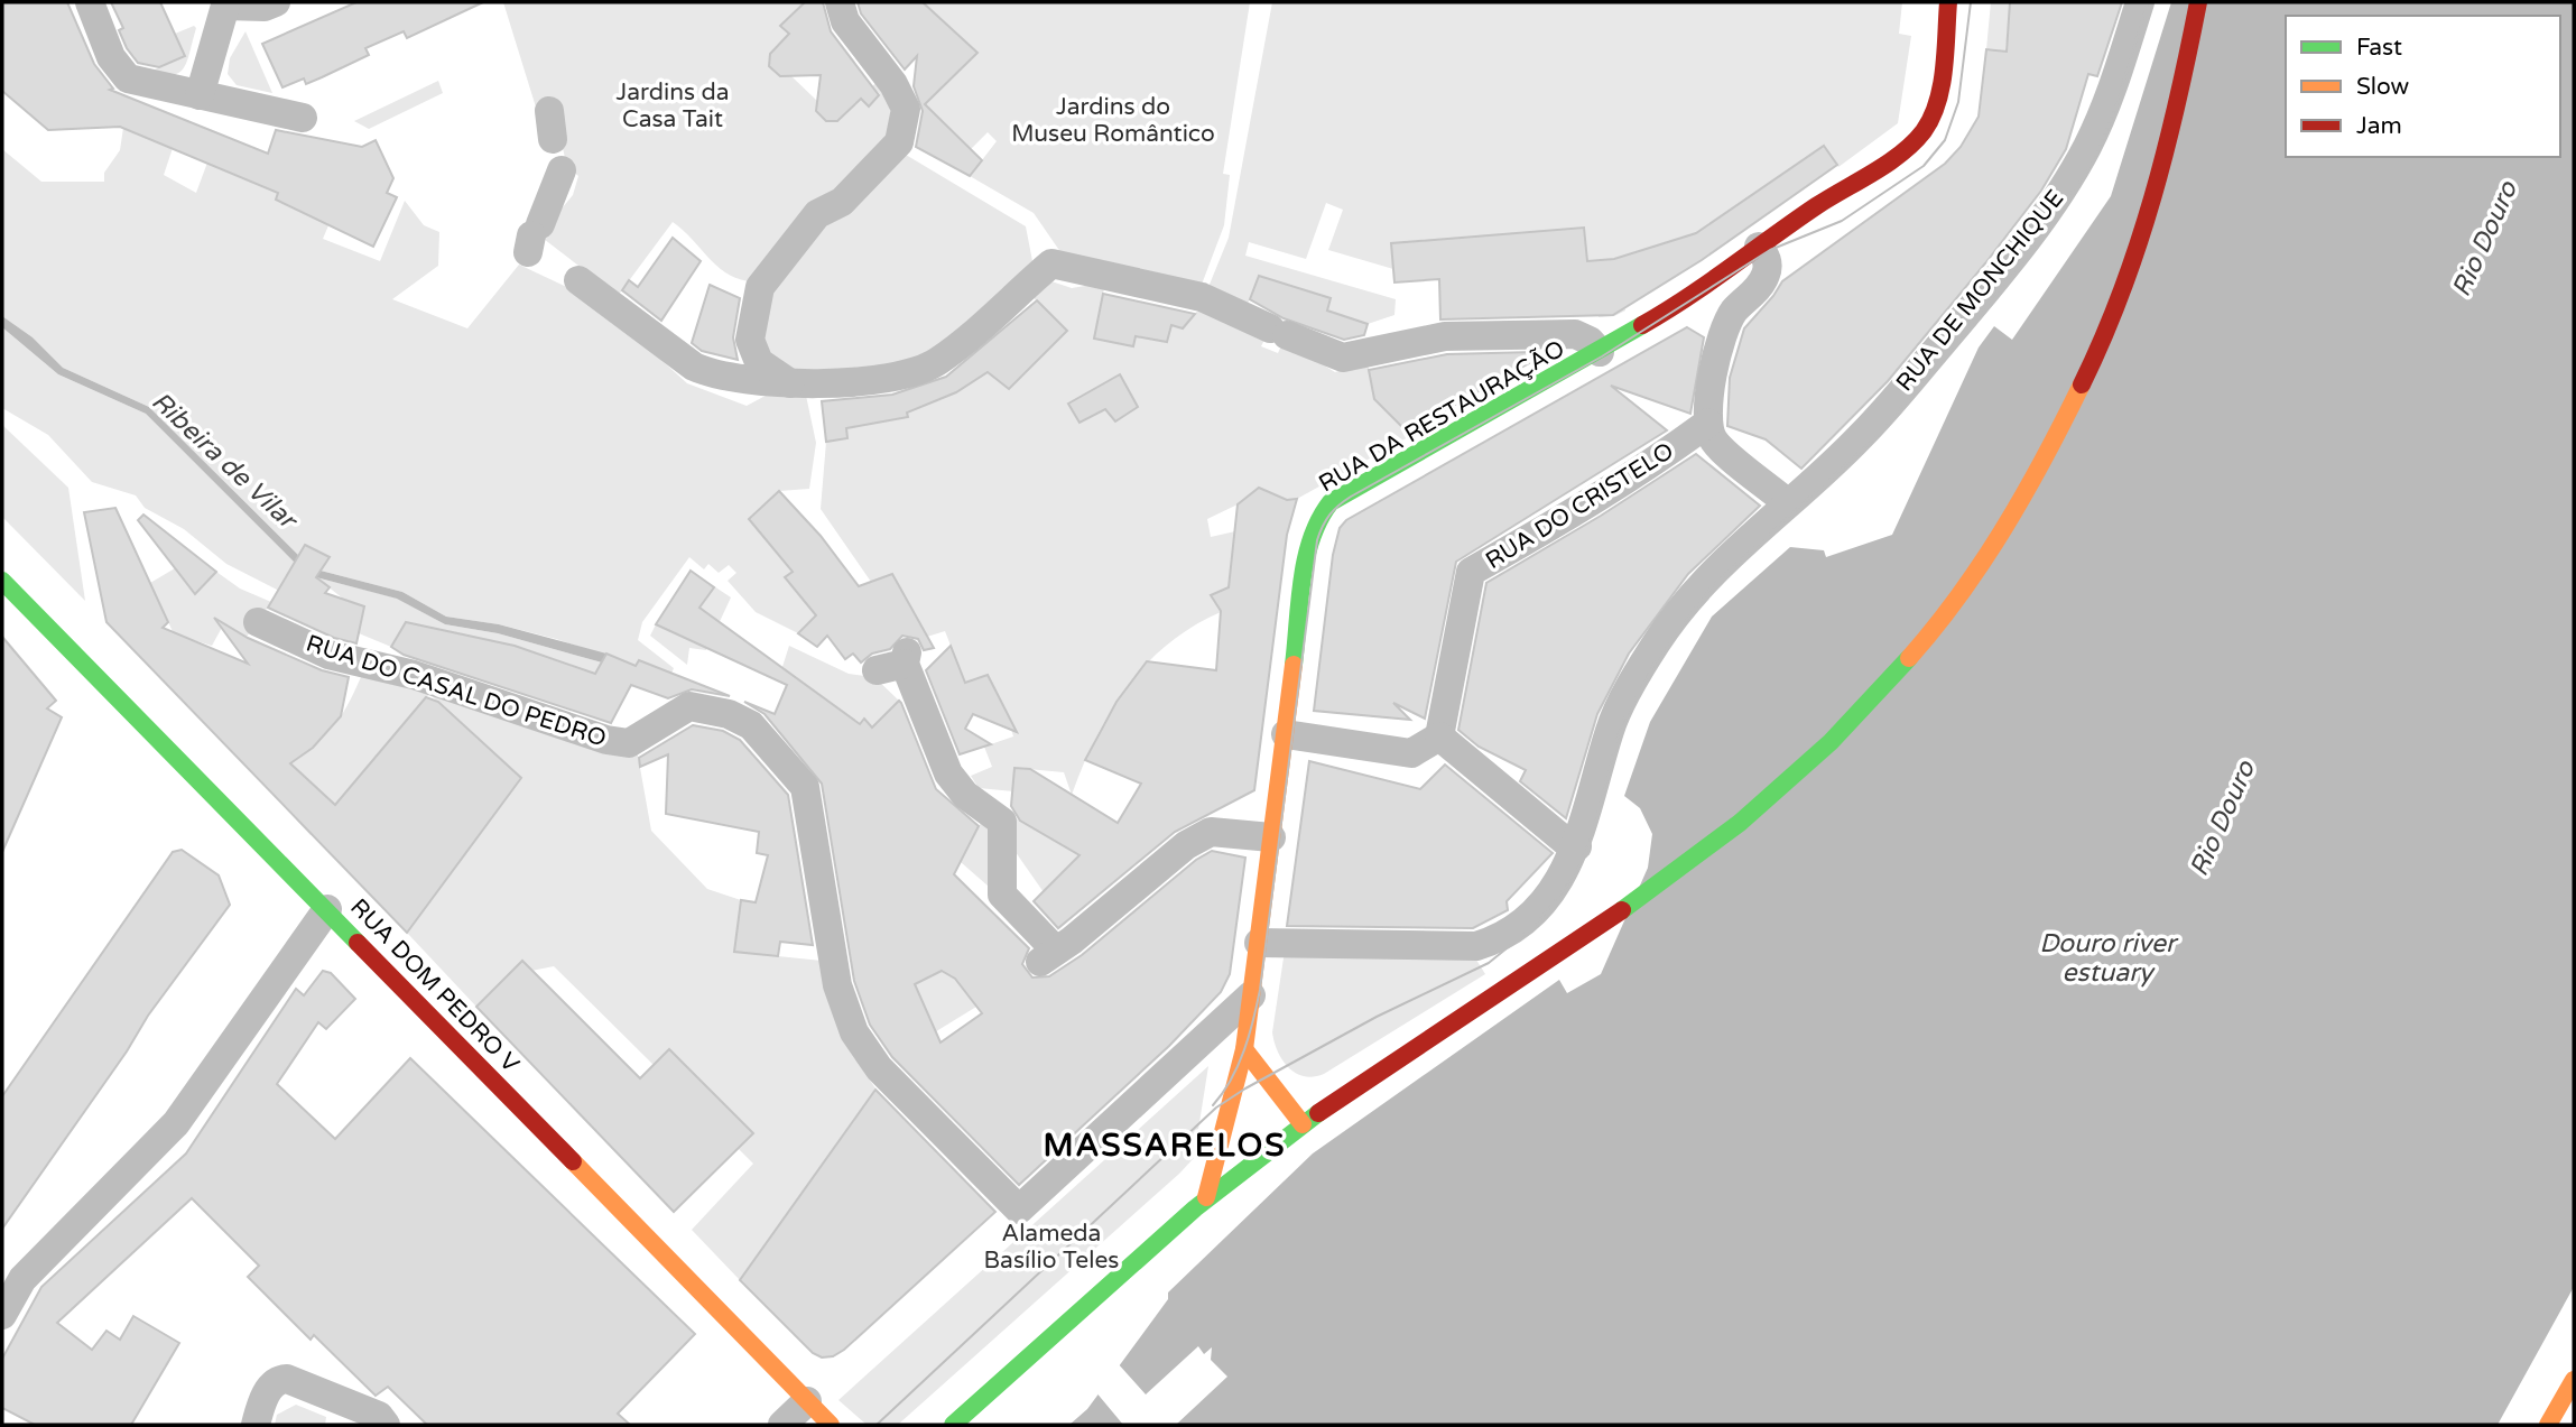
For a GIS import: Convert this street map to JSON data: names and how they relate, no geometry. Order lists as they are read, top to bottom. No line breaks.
{"streets":{"main road":["RUA DA RESTAURAÇÃO","RUA DOM PEDRO V"],"street":["RUA DE MONCHIQUE","RUA DO CRISTELO","RUA DO CASAL DO PEDRO"]},"crossings":[["RUA DE MONCHIQUE","RUA DA RESTAURAÇÃO"],["RUA DA RESTAURAÇÃO","RUA DO CASAL DO PEDRO"]],"districts":["MASSARELOS"],"water":["Rio Douro","Ribeira de Vilar","Douro river estuary"],"parks":["Jardins da Casa Tait","Jardins do Museu Romântico","Alameda Basílio Teles"],"legend":["Fast","Slow","Jam"]}
